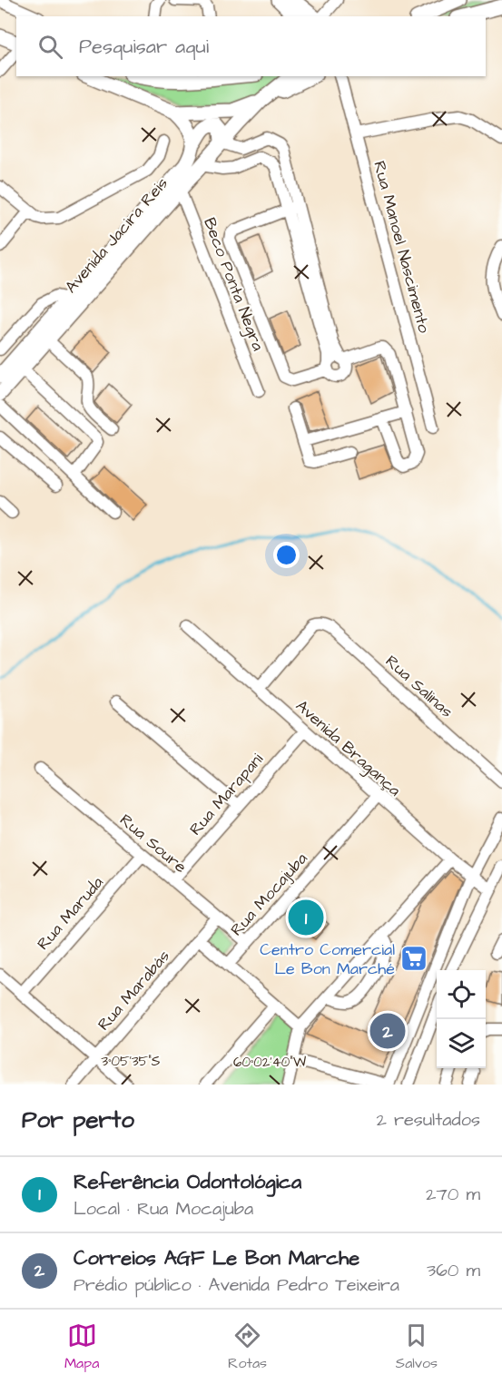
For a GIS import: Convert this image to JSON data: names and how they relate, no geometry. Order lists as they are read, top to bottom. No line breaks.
{"streets":{"main road":["Avenida Jacira Reis"],"street":["Rua Manoel Nascimento","Beco Ponta Negra","Rua Salinas","Avenida Bragança","Rua Marapani","Rua Soure","Rua Mocajuba","Rua Maruda","Rua Marabás"]},"crossings":[["Avenida Jacira Reis","Beco Ponta Negra"],["Rua Salinas","Avenida Bragança"],["Avenida Bragança","Rua Marapani"],["Avenida Bragança","Rua Mocajuba"],["Rua Marapani","Rua Soure"],["Rua Soure","Rua Mocajuba"],["Rua Soure","Rua Maruda"],["Rua Soure","Rua Marabás"]],"places":{"supermarket":["Centro Comercial Le Bon Marché"]},"page":{"search":"Pesquisar aqui","pins":["1","2"],"heading":["Por perto","2 resultados"],"list":[{"mark":"1","name":"Referência Odontológica","note":"Local · Rua Mocajuba","value":"270 m"},{"mark":"2","name":"Correios AGF Le Bon Marche","note":"Prédio público · Avenida Pedro Teixeira","value":"360 m"}],"nav":["Mapa","Rotas","Salvos"]},"coordinates":["3°05'35\"S","60°02'40\"W"]}
